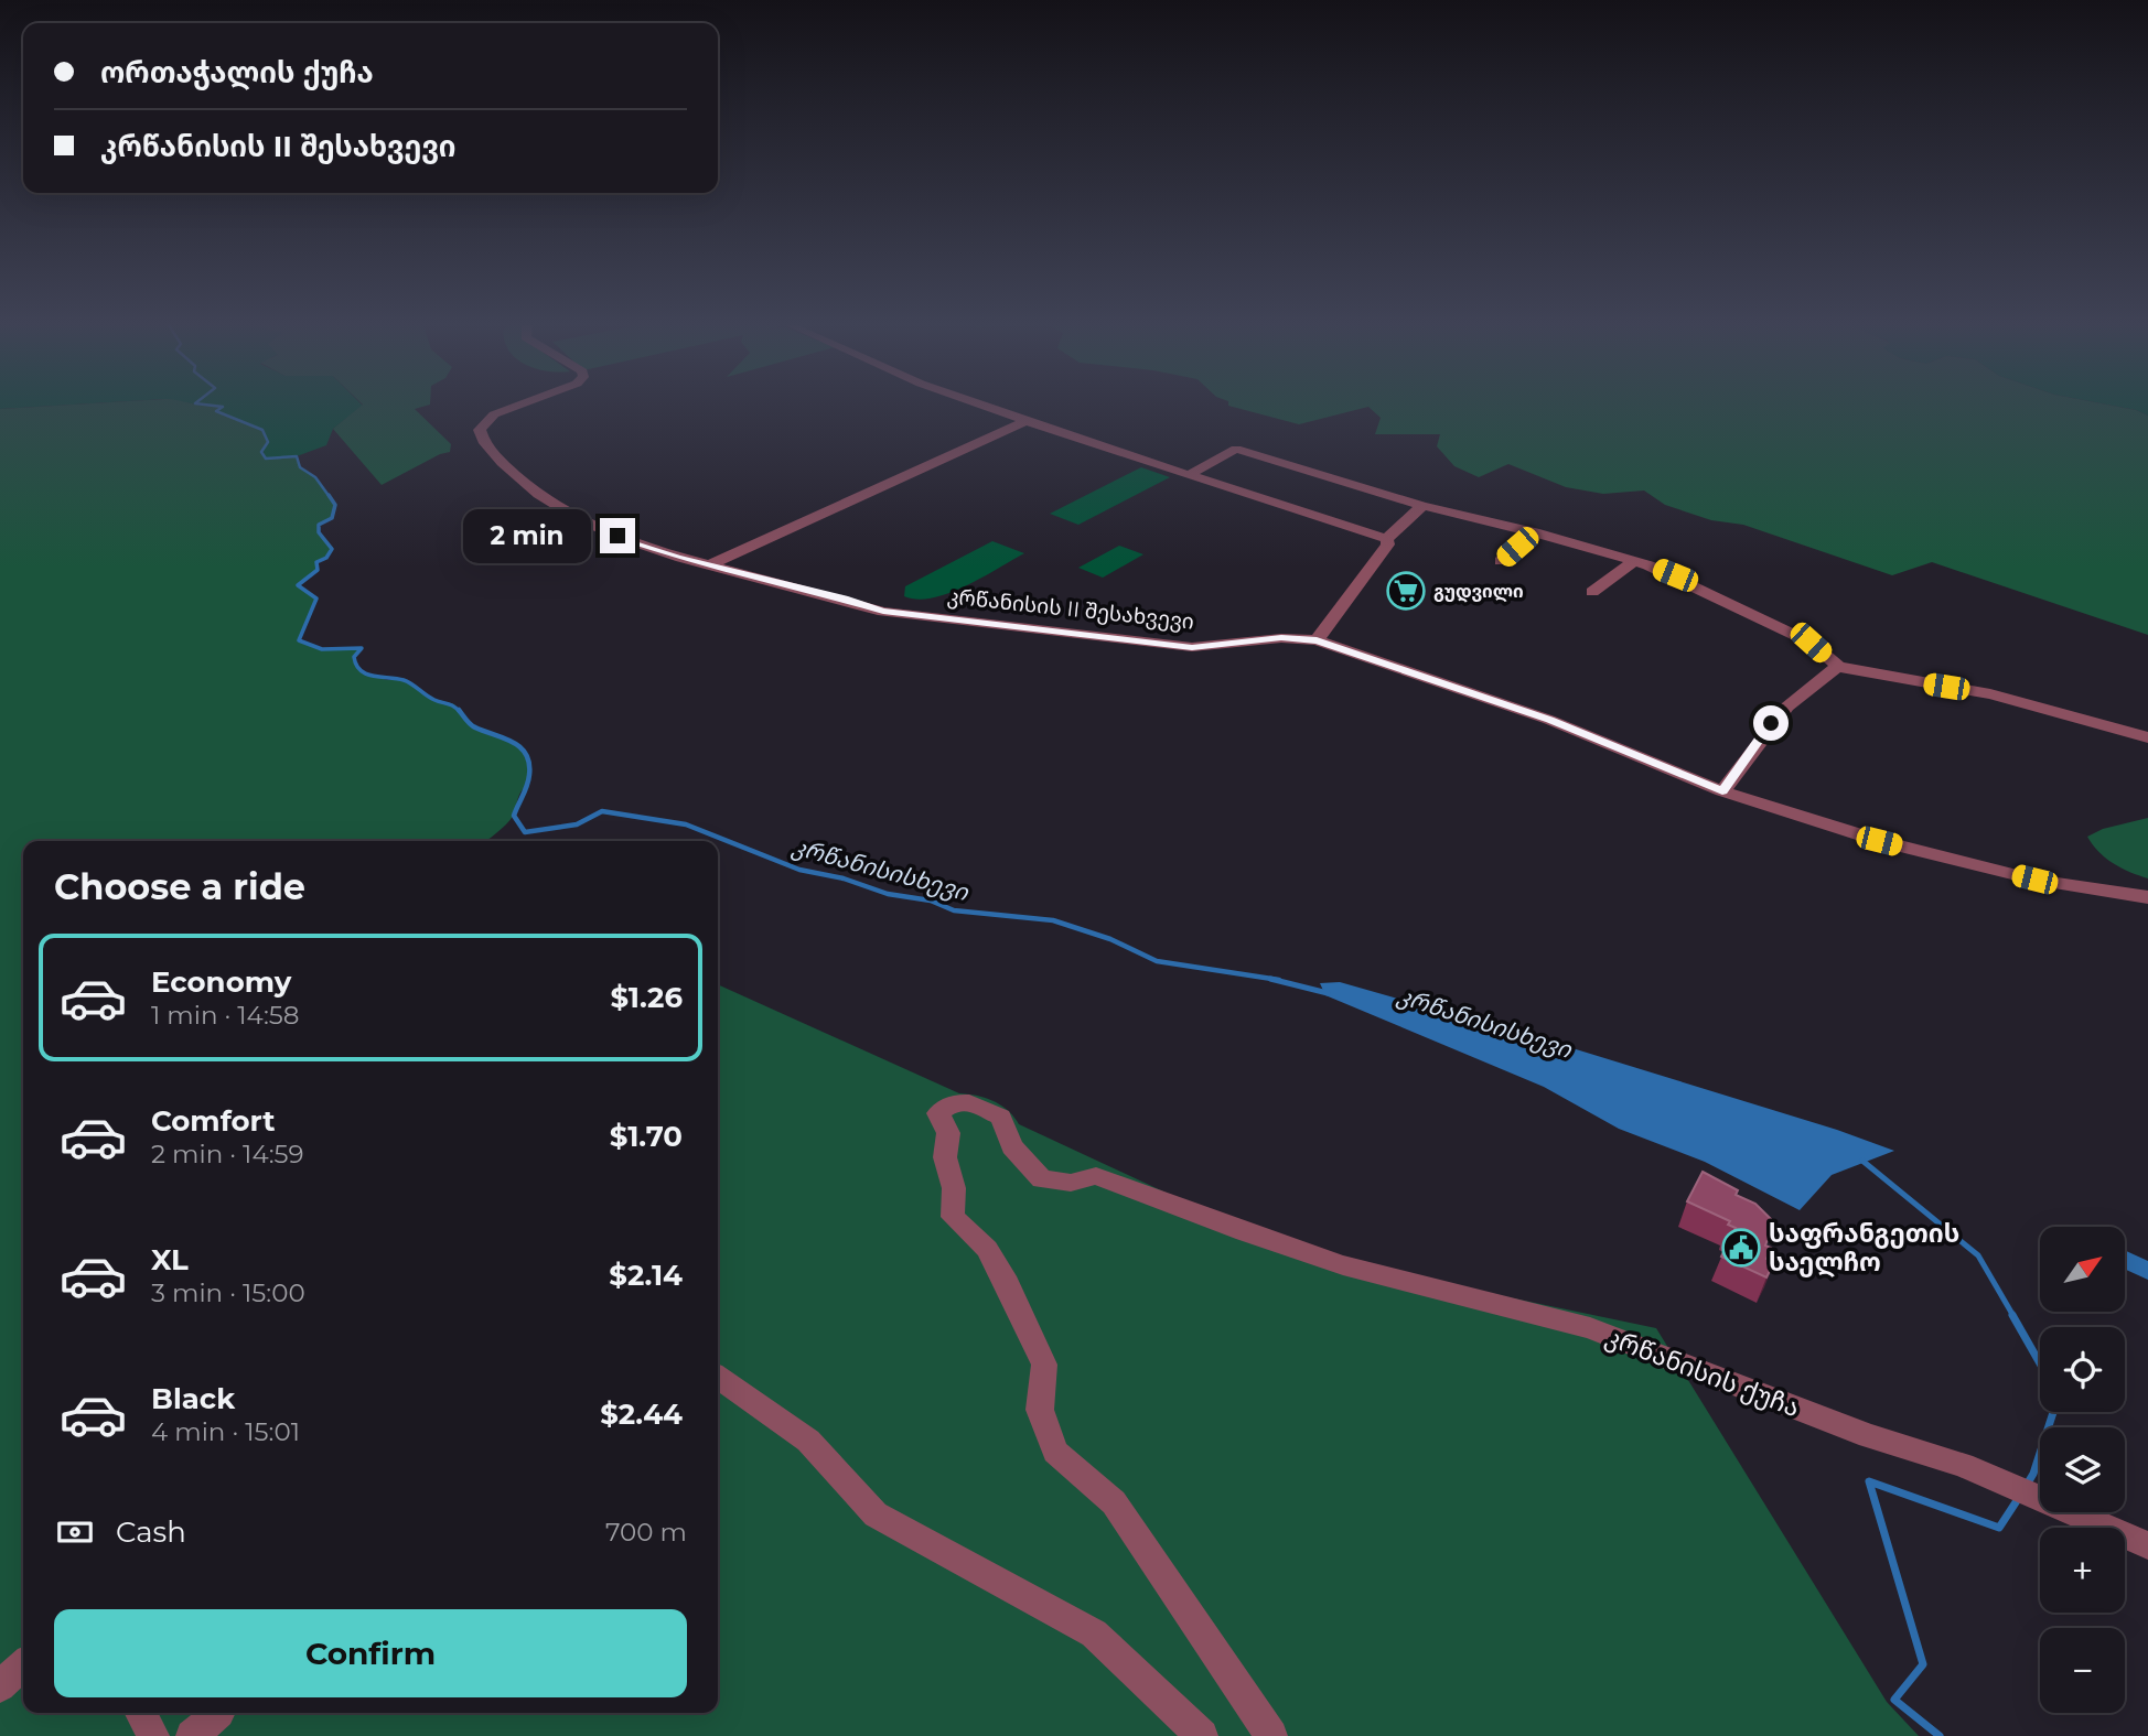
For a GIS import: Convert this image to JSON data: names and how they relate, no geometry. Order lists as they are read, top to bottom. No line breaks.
{"streets":{"street":["კრწანისის II შესახვევი","კრწანისის ქუჩა"]},"water":["კრწანისისხევი"],"places":{"supermarket":["გუდვილი"],"public building":["საფრანგეთის საელჩო"]},"north":"top right","page":{"banner":["ორთაჭალის ქუჩა","კრწანისის II შესახვევი"],"bubble":"2 min","heading":"Choose a ride","list":[{"name":"Economy","note":"1 min · 14:58","value":"$1.26"},{"name":"Comfort","note":"2 min · 14:59","value":"$1.70"},{"name":"XL","note":"3 min · 15:00","value":"$2.14"},{"name":"Black","note":"4 min · 15:01","value":"$2.44"}],"map_buttons":["+","−"],"pay":["Cash","700 m"],"buttons":"Confirm"}}
